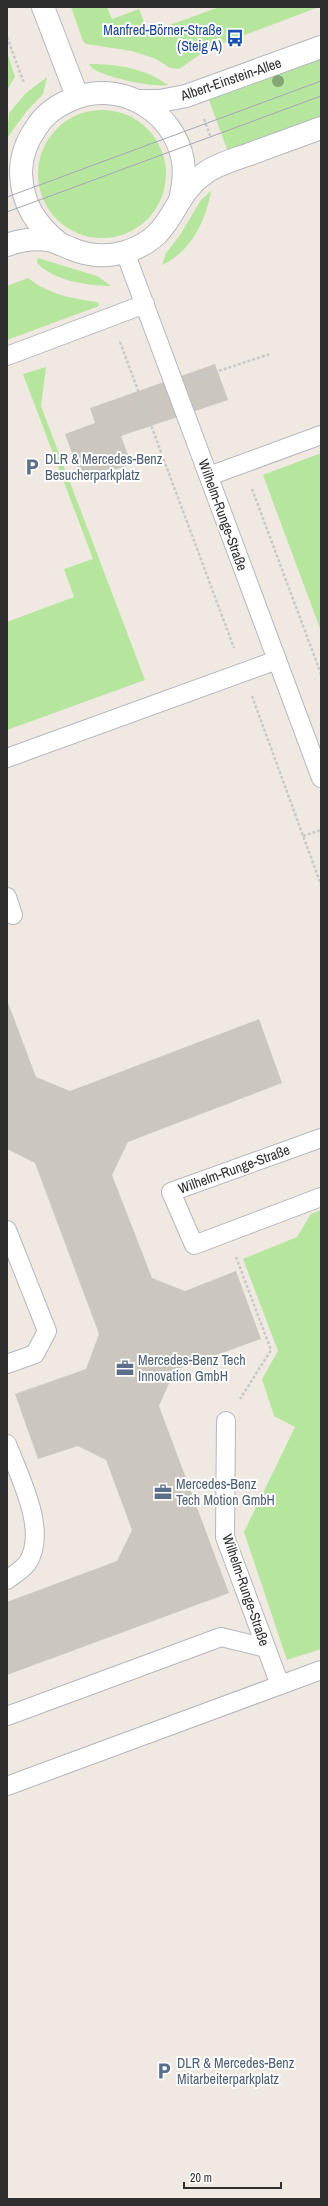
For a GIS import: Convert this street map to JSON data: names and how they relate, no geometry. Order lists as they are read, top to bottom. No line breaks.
{"streets":{"street":["Albert-Einstein-Allee"],"lane":["Wilhelm-Runge-Straße"]},"crossings":[["Albert-Einstein-Allee","Wilhelm-Runge-Straße"]],"places":{"bus stop":["Manfred-Börner-Straße (Steig A)"],"parking":["DLR & Mercedes-Benz Besucherparkplatz","DLR & Mercedes-Benz Mitarbeiterparkplatz"],"office":["Mercedes-Benz Tech Innovation GmbH","Mercedes-Benz Tech Motion GmbH"]},"scale_bar":"20 m"}
